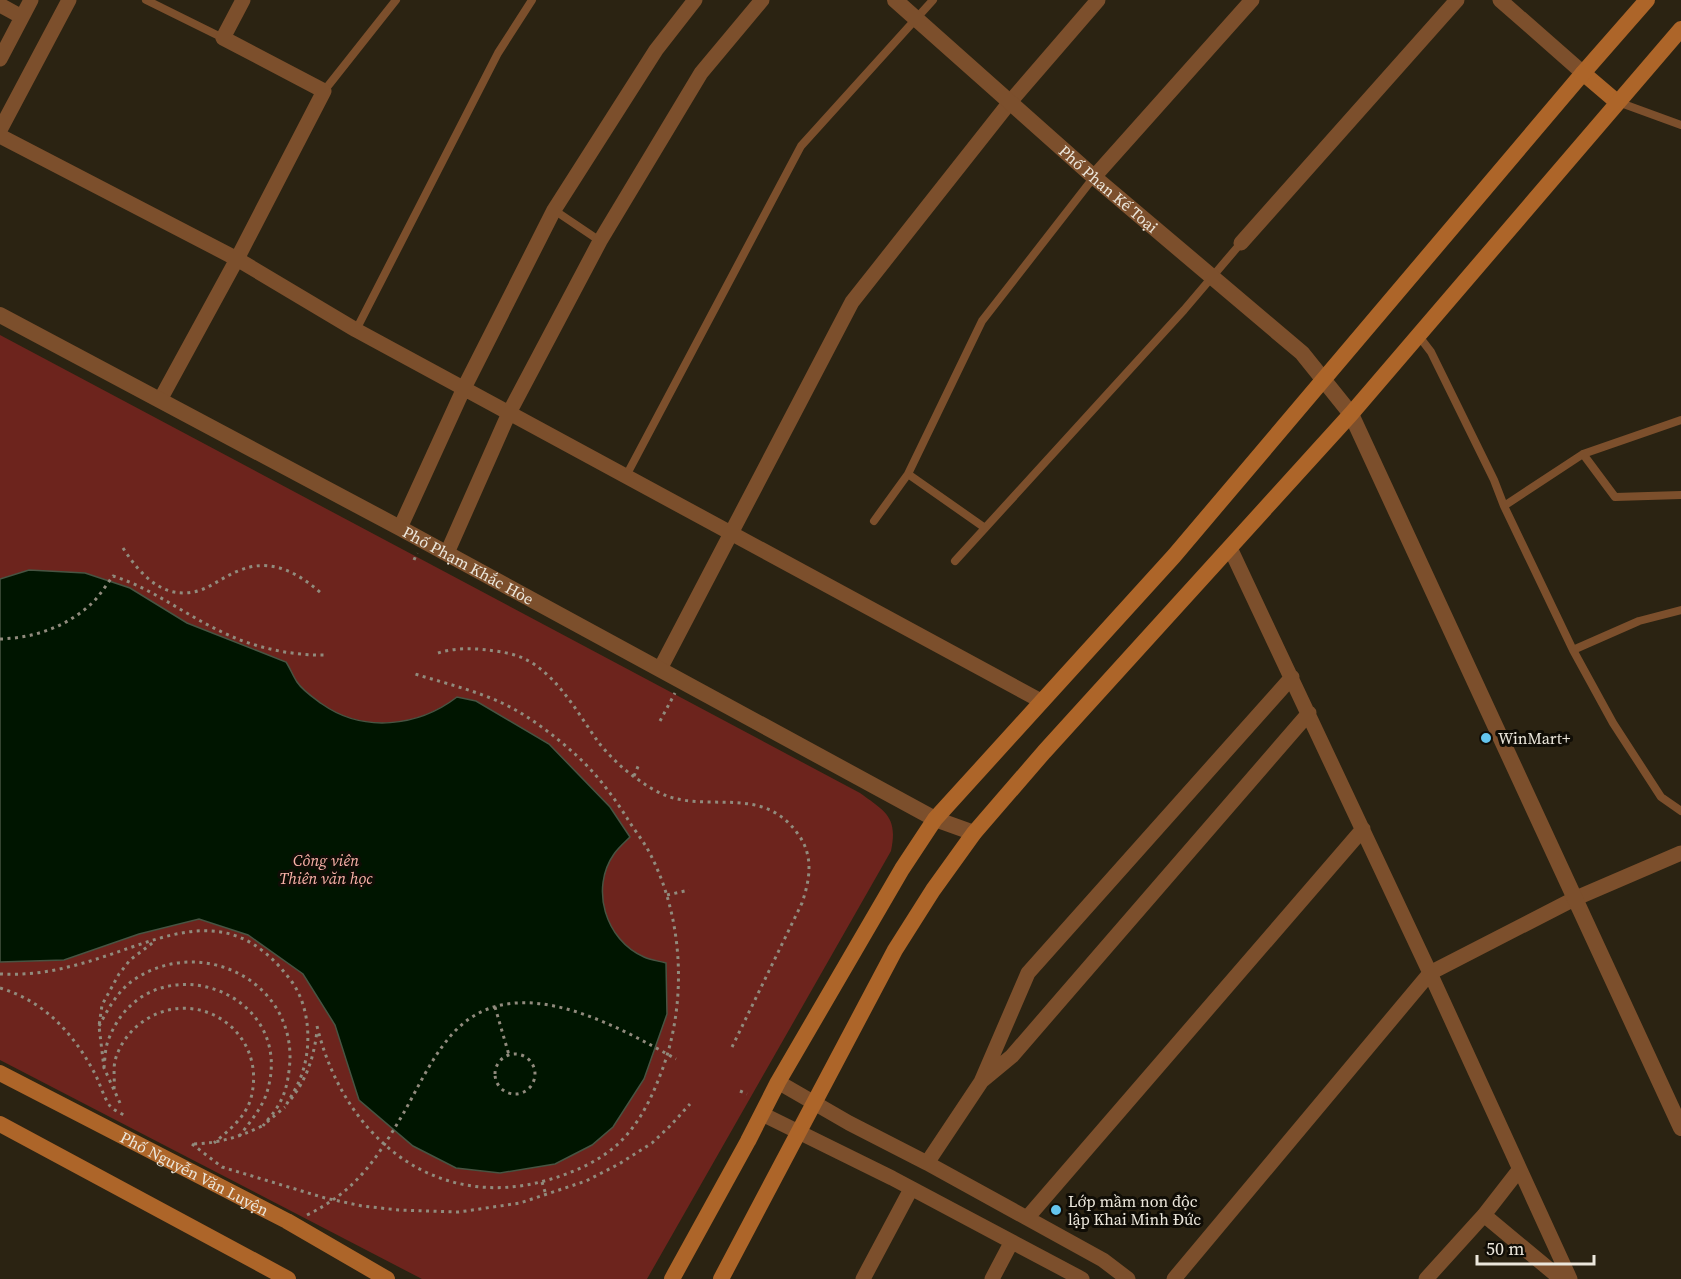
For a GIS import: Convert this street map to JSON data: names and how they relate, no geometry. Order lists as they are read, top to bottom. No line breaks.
{"streets":{"main road":["Phố Nguyễn Văn Luyện"],"street":["Phố Phan Kế Toại","Phố Phạm Khắc Hòe"]},"parks":["Công viên Thiên văn học"],"places":["WinMart+","Lớp mầm non độc lập Khai Minh Đức"],"scale_bar":"50 m"}
